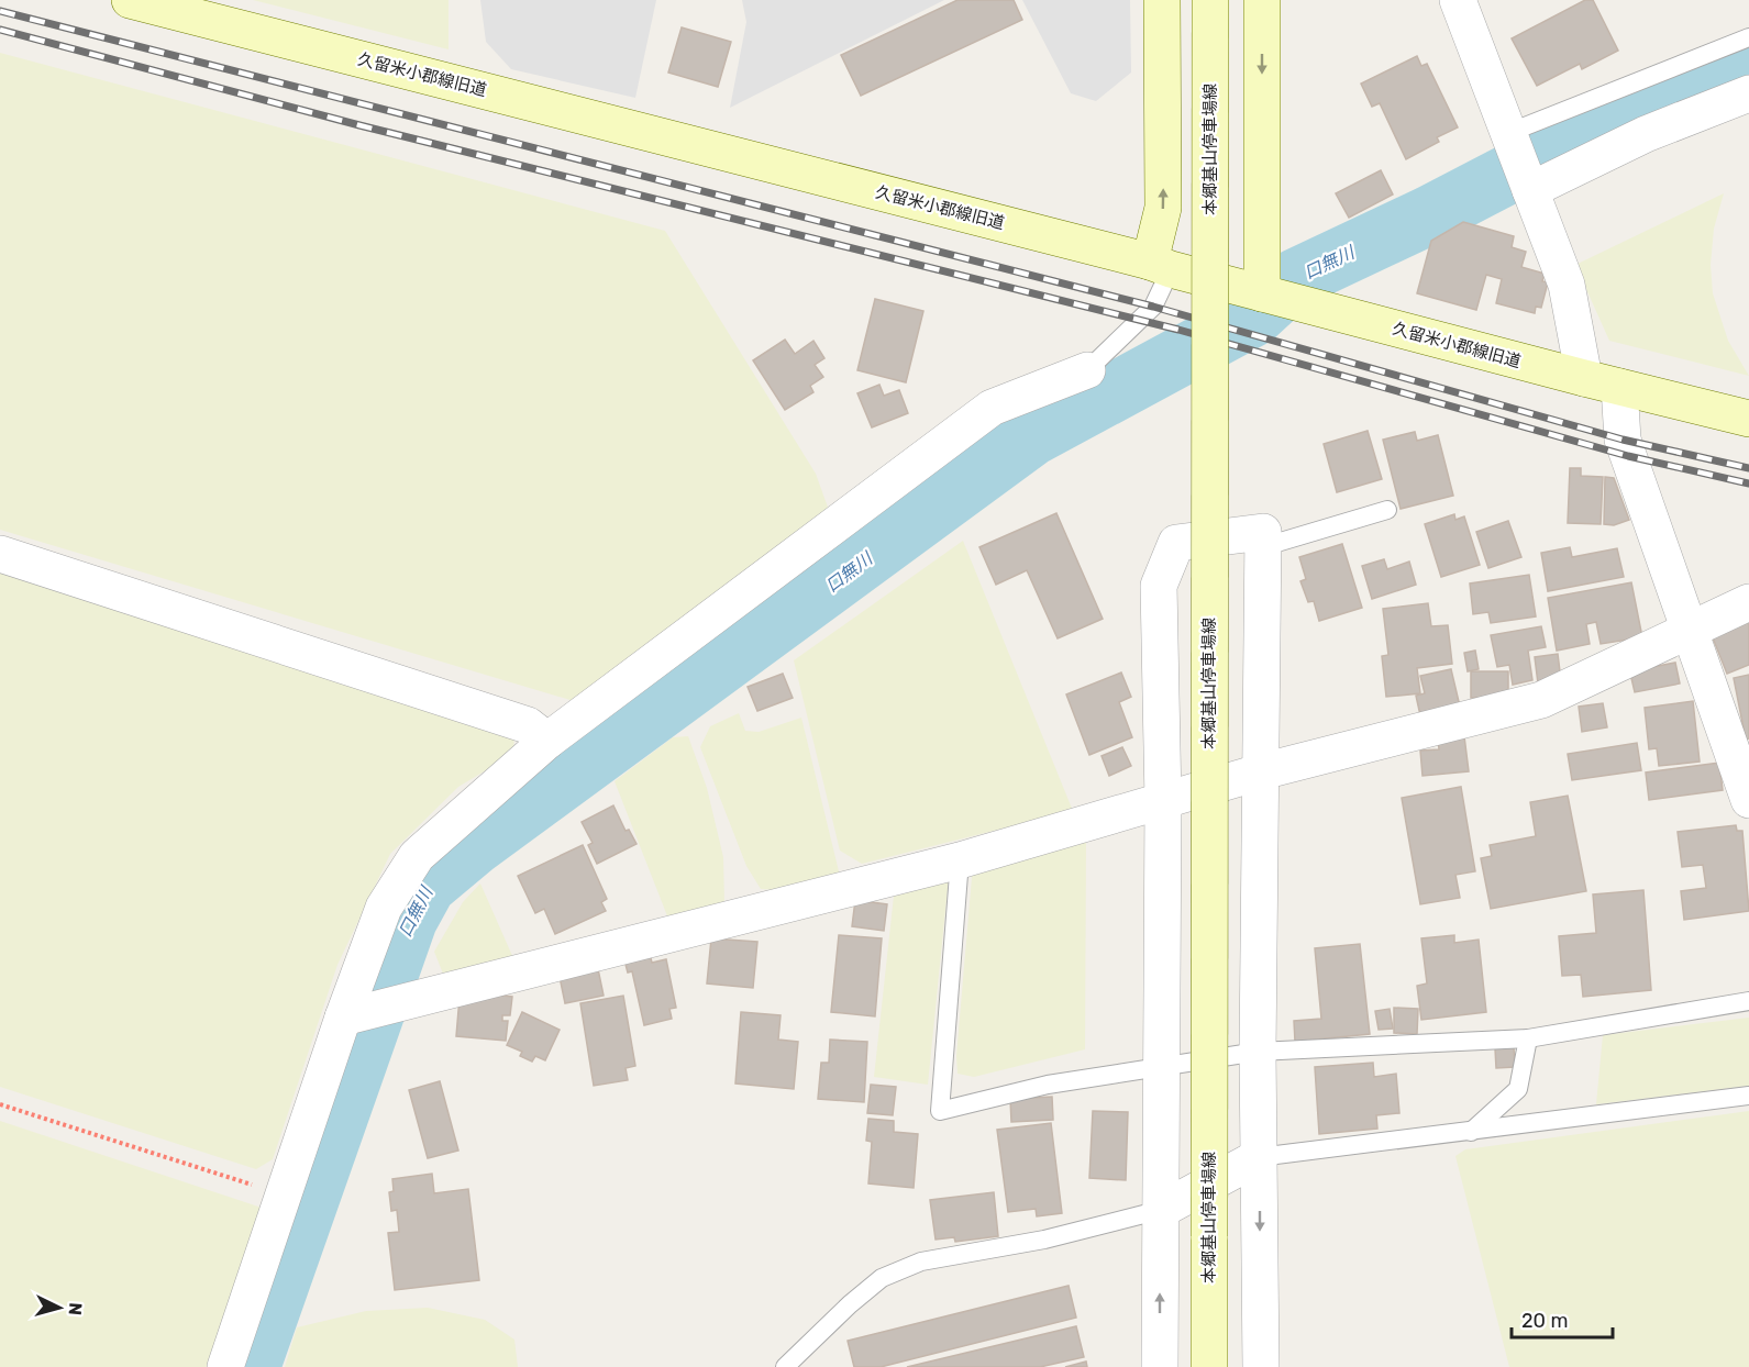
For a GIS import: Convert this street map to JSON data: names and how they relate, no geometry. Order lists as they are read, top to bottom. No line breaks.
{"streets":{"main road":["久留米小郡線旧道","本郷基山停車場線"]},"water":["口無川"],"scale_bar":"20 m","north":"right"}
